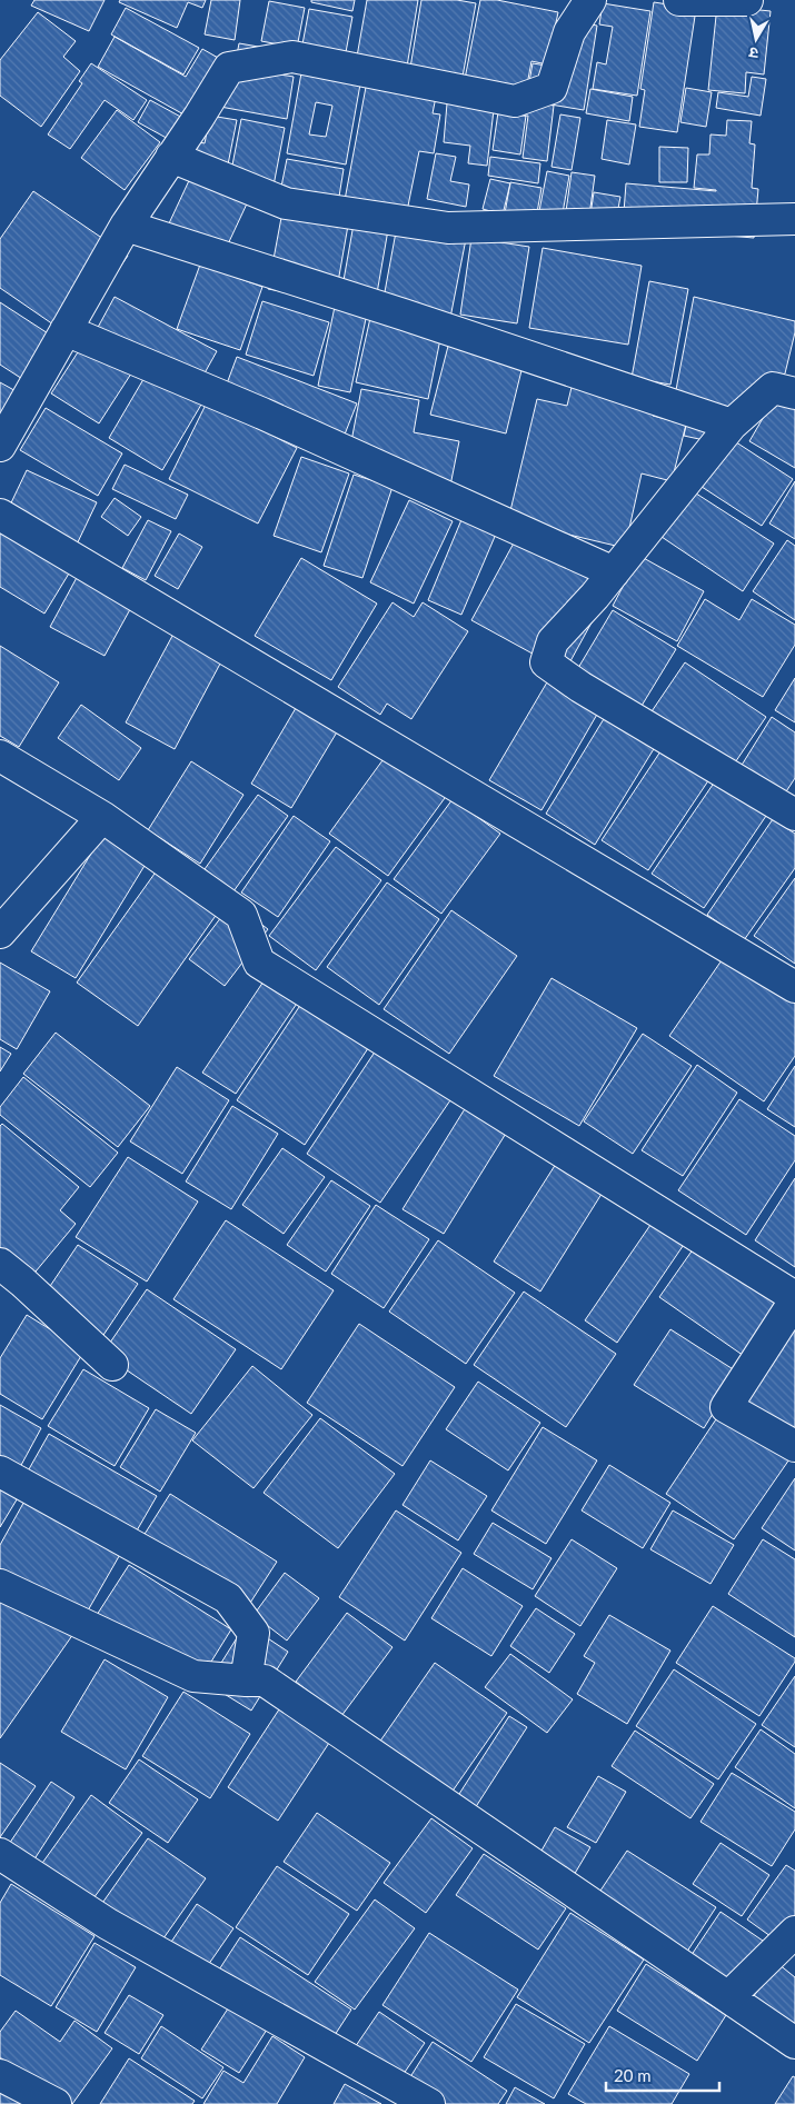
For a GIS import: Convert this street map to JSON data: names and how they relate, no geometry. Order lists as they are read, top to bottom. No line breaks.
{"scale_bar":"20 m","north":"bottom"}
